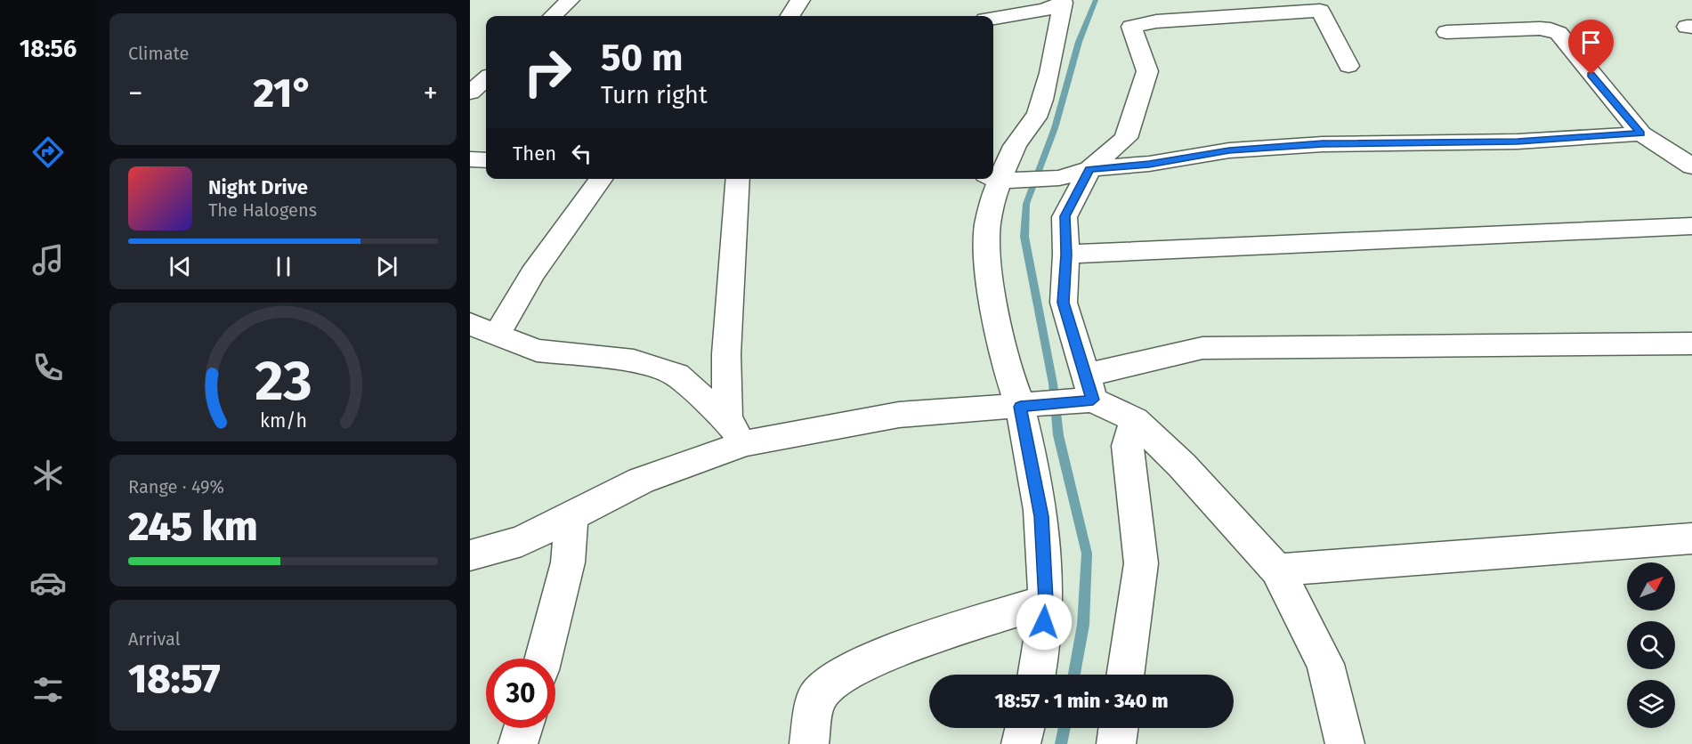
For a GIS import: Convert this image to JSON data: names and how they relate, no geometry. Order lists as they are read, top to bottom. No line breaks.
{"north":"top right","page":{"tabs":"18:56","tile":["Climate",["Range · 49%","245 km"],["Arrival","18:57"]],"turn":["50 m","Turn right"],"heat":["−","21°","+"],"then":"Then","song":["Night Drive","The Halogens"],"limit":"30","trip":"18:57 · 1 min · 340 m","gauge":["23","km/h"]}}
